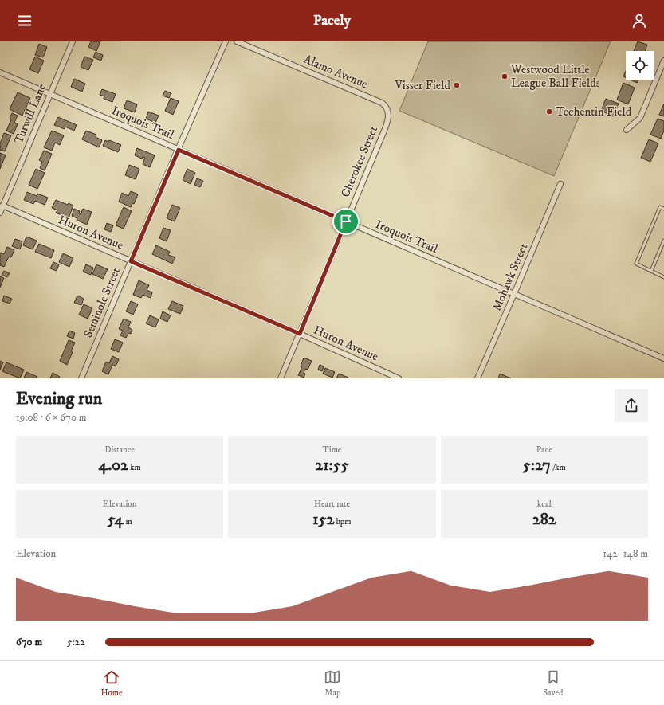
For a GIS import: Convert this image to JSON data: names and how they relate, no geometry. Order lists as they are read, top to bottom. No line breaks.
{"streets":{"street":["Alamo Avenue","Turwill Lane","Iroquois Trail","Cherokee Street","Huron Avenue","Mohawk Street","Seminole Street"]},"crossings":[["Alamo Avenue","Cherokee Street"],["Turwill Lane","Iroquois Trail"],["Turwill Lane","Huron Avenue"],["Iroquois Trail","Cherokee Street"],["Iroquois Trail","Mohawk Street"],["Iroquois Trail","Seminole Street"],["Cherokee Street","Huron Avenue"],["Huron Avenue","Seminole Street"]],"places":["Westwood Little League Ball Fields","Visser Field","Techentin Field"],"page":{"header":"Pacely","heading":["Evening run","19:08 · 6 × 670 m"],"stats":[["Distance","4.02 km"],["Time","21:55"],["Pace","5:27 /km"],["Elevation","54 m"],["Heart rate","152 bpm"],["kcal","282"]],"chart":["Elevation","142–148 m"],"list":[{"name":"670 m","note":"5:22"}],"tabs":["Home","Map","Saved"]}}
